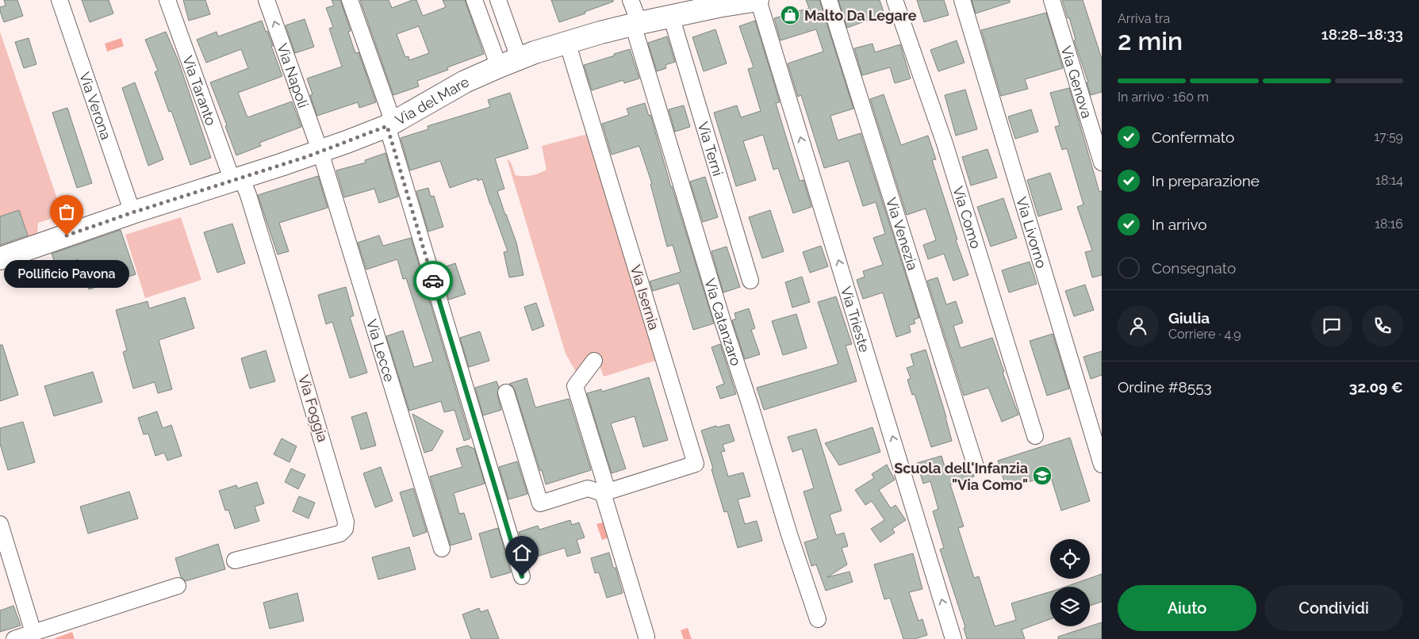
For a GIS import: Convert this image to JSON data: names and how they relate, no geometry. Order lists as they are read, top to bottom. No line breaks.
{"streets":{"main road":["Via del Mare"],"street":["Via Napoli","Via Genova","Via Taranto","Via Verona","Via Terni","Via Como","Via Livorno","Via Venezia","Via Isernia","Via Trieste","Via Catanzaro","Via Lecce","Via Foggia"]},"crossings":[["Via Napoli","Via del Mare"],["Via Napoli","Via Lecce"],["Via Taranto","Via del Mare"],["Via Taranto","Via Foggia"],["Via del Mare","Via Verona"],["Via del Mare","Via Terni"],["Via del Mare","Via Isernia"],["Via del Mare","Via Trieste"],["Via del Mare","Via Catanzaro"],["Via del Mare","Via Lecce"],["Via del Mare","Via Foggia"]],"one_way":["Via Trieste"],"places":{"shop":["Malto Da Legare"],"other":["Pollificio Pavona"],"school or university":["Scuola dell'Infanzia \"Via Como\""]},"page":{"heading":["2 min","Arriva tra","18:28–18:33"],"panel":["Giulia","Corriere · 4.9","Ordine #8553","32.09 €"],"bar":"In arrivo · 160 m","list":[["Confermato","17:59"],["In preparazione","18:14"],["In arrivo","18:16"],"Consegnato"],"bubble":"Pollificio Pavona","buttons":["Aiuto","Condividi"]}}
